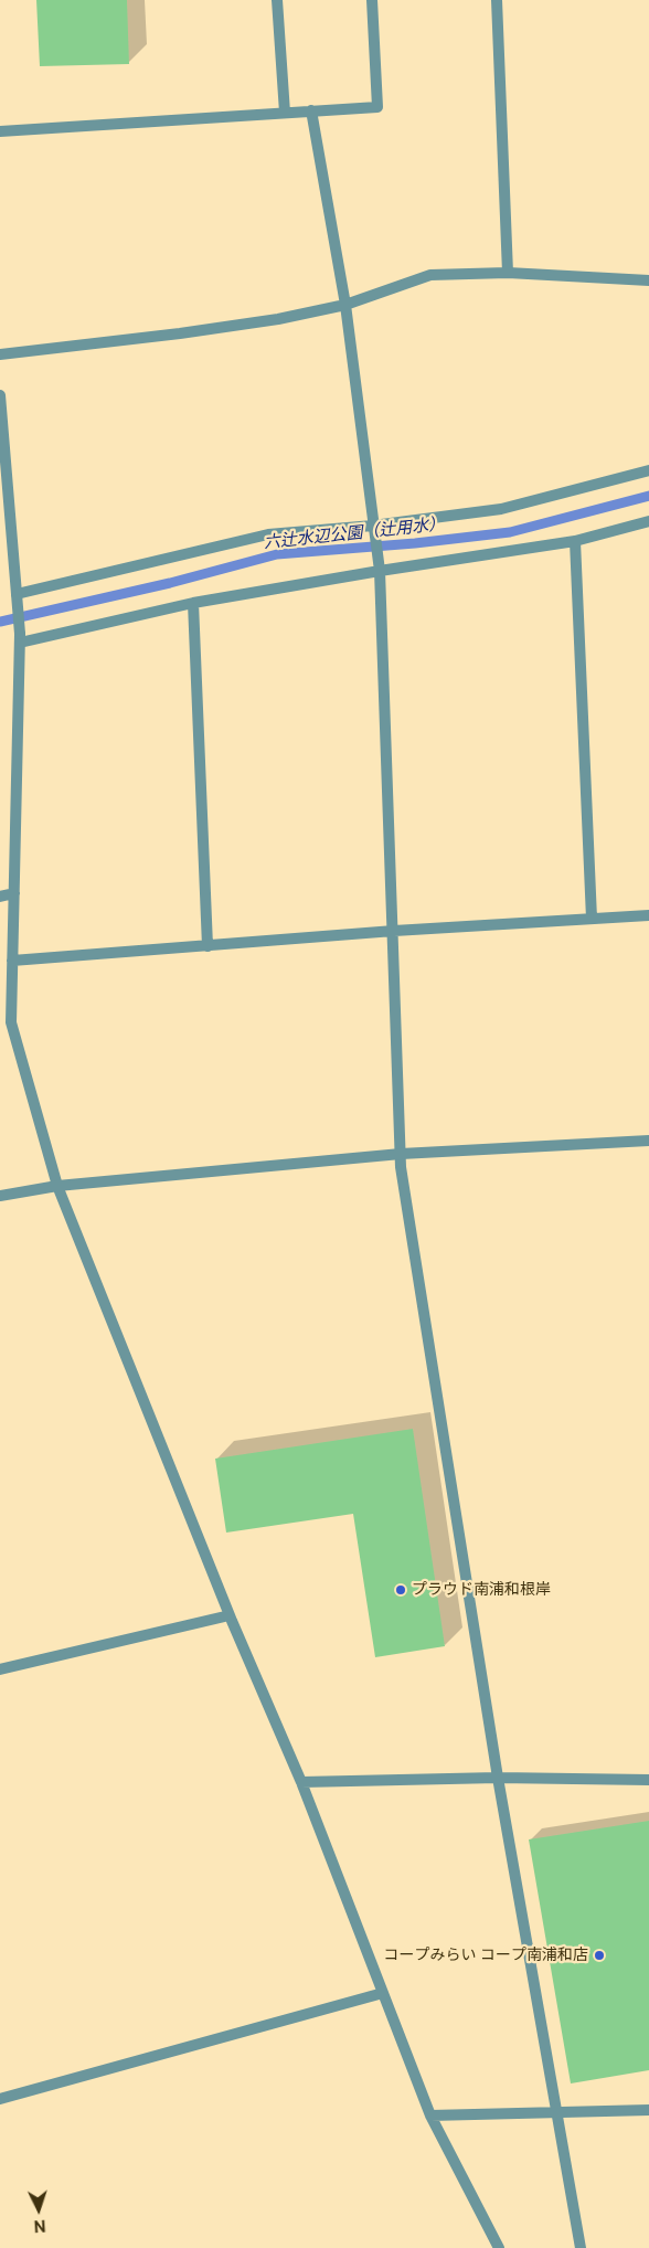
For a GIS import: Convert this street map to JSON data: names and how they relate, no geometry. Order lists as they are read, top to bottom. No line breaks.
{"water":["六辻水辺公園（辻用水）"],"places":["プラウド南浦和根岸","コープみらい コープ南浦和店"],"north":"bottom"}
